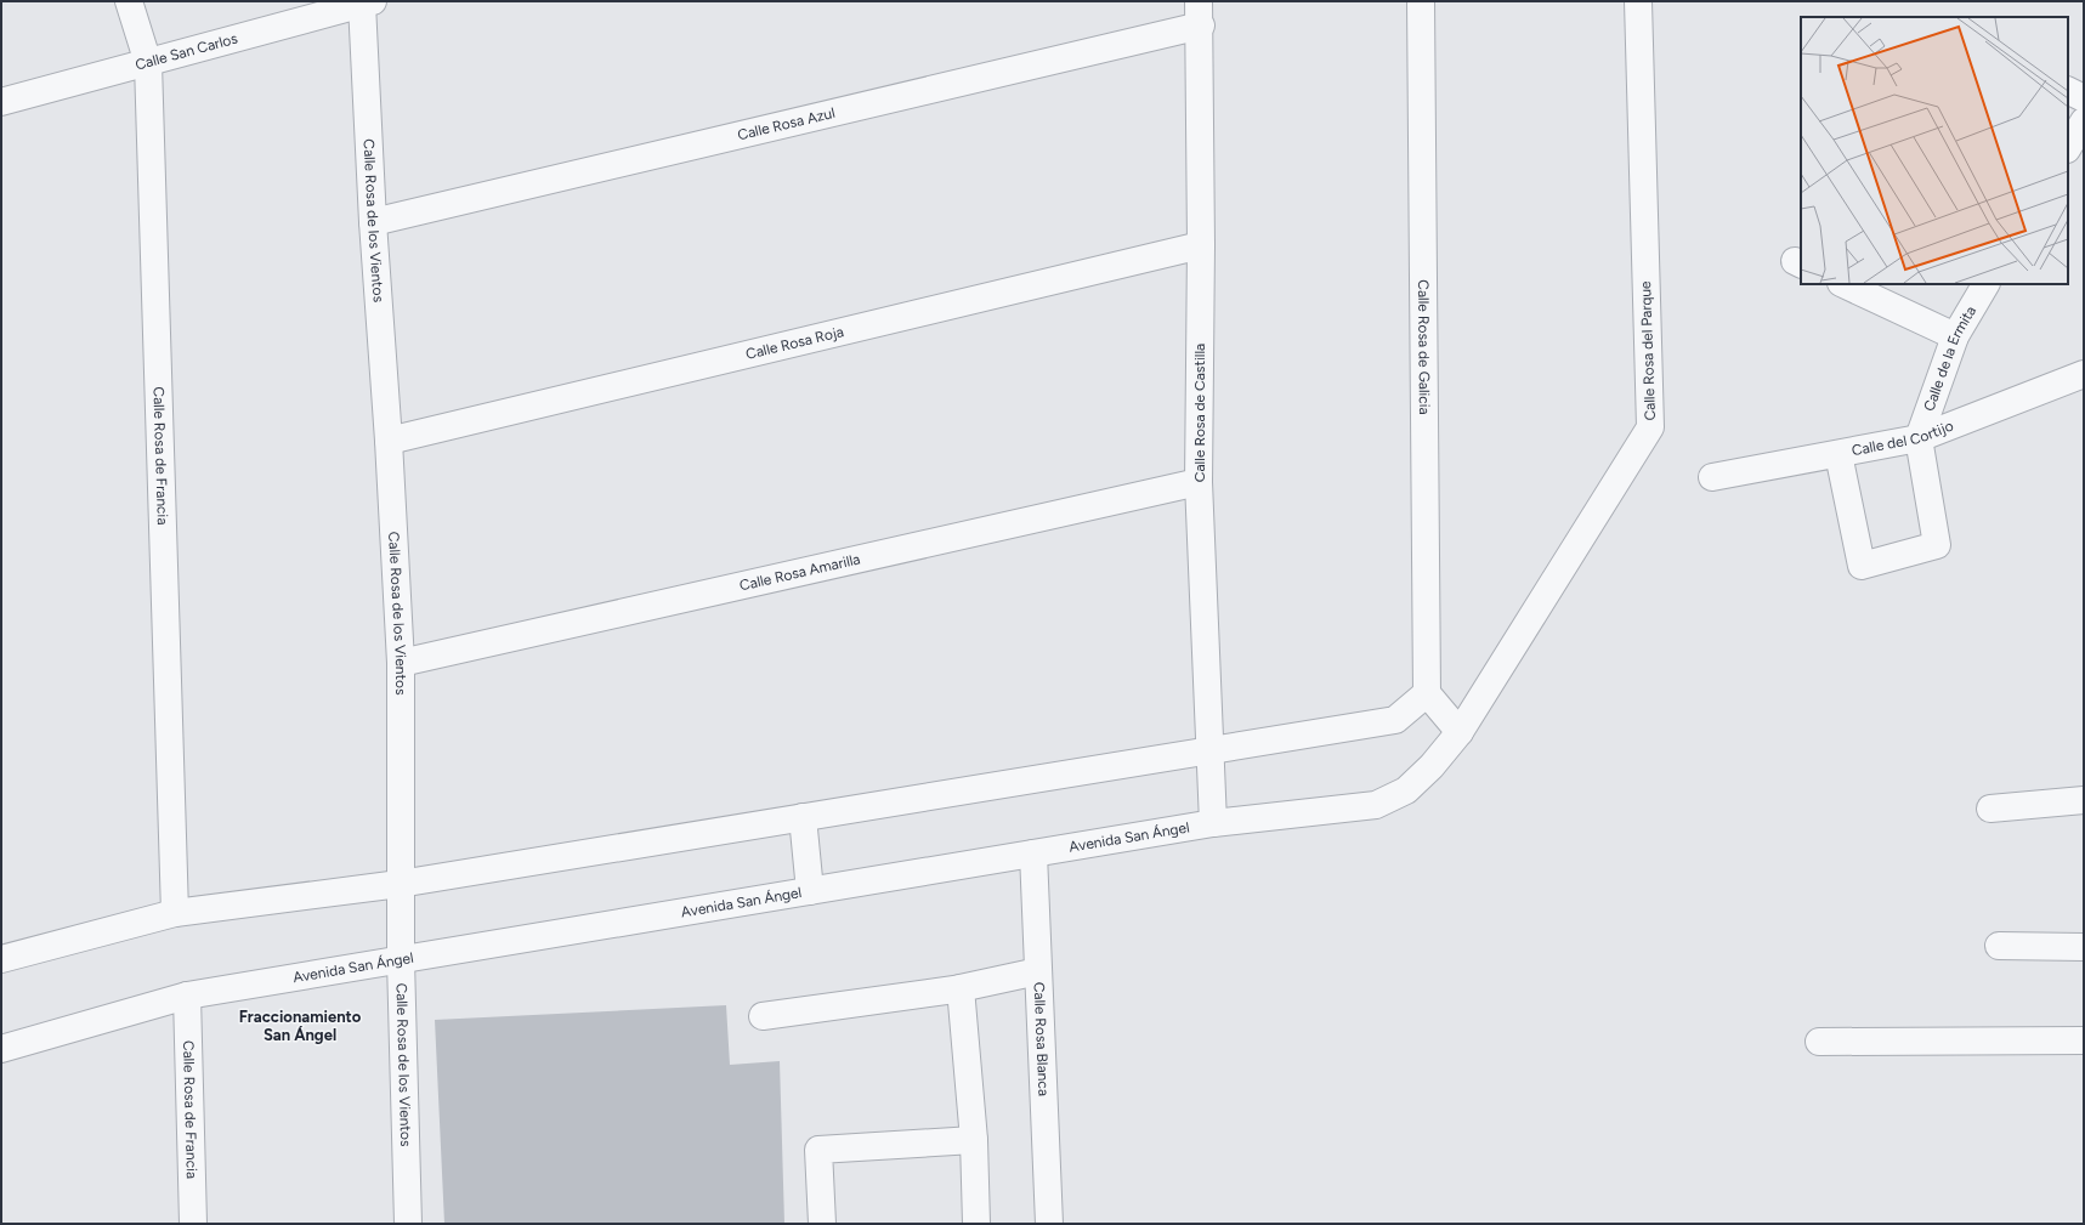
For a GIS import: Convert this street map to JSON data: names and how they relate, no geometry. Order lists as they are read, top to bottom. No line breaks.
{"streets":{"street":["Calle San Carlos","Calle Rosa Azul","Calle Rosa de los Vientos","Calle Rosa Roja","Calle Rosa de Galicia","Calle Rosa del Parque","Calle de la Ermita","Calle Rosa de Castilla","Calle del Cortijo","Calle Rosa de Francia","Calle Rosa Amarilla","Avenida San Ángel","Calle Rosa Blanca"]},"crossings":[["Calle San Carlos","Calle Rosa de los Vientos"],["Calle San Carlos","Calle Rosa de Francia"],["Calle Rosa Azul","Calle Rosa de los Vientos"],["Calle Rosa Azul","Calle Rosa de Castilla"],["Calle Rosa de los Vientos","Calle Rosa Roja"],["Calle Rosa de los Vientos","Calle Rosa Amarilla"],["Calle Rosa de los Vientos","Avenida San Ángel"],["Calle Rosa Roja","Calle Rosa de Castilla"],["Calle Rosa del Parque","Avenida San Ángel"],["Calle de la Ermita","Calle del Cortijo"],["Calle Rosa de Castilla","Calle Rosa Amarilla"],["Calle Rosa de Castilla","Avenida San Ángel"],["Calle Rosa de Francia","Avenida San Ángel"],["Avenida San Ángel","Calle Rosa Blanca"]],"districts":["Fraccionamiento San Ángel"]}
